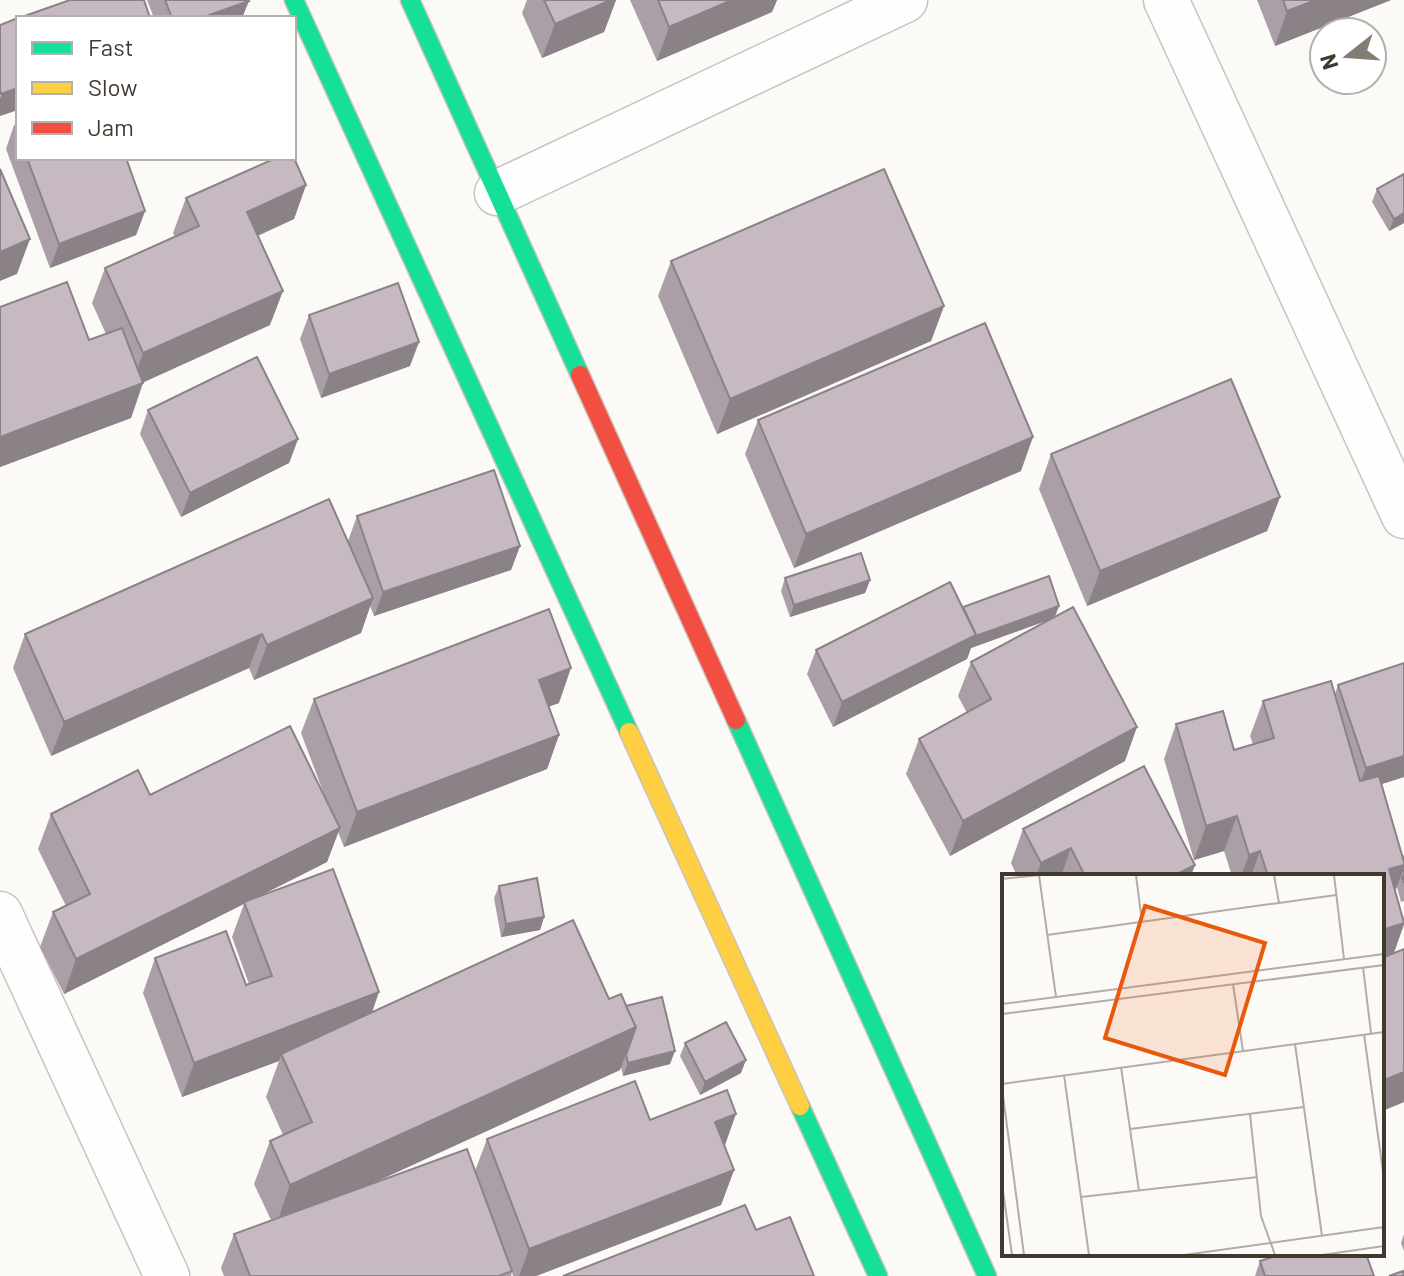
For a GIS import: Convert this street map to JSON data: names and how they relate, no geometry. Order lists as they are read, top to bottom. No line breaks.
{"legend":["Fast","Slow","Jam"],"north":"left"}
